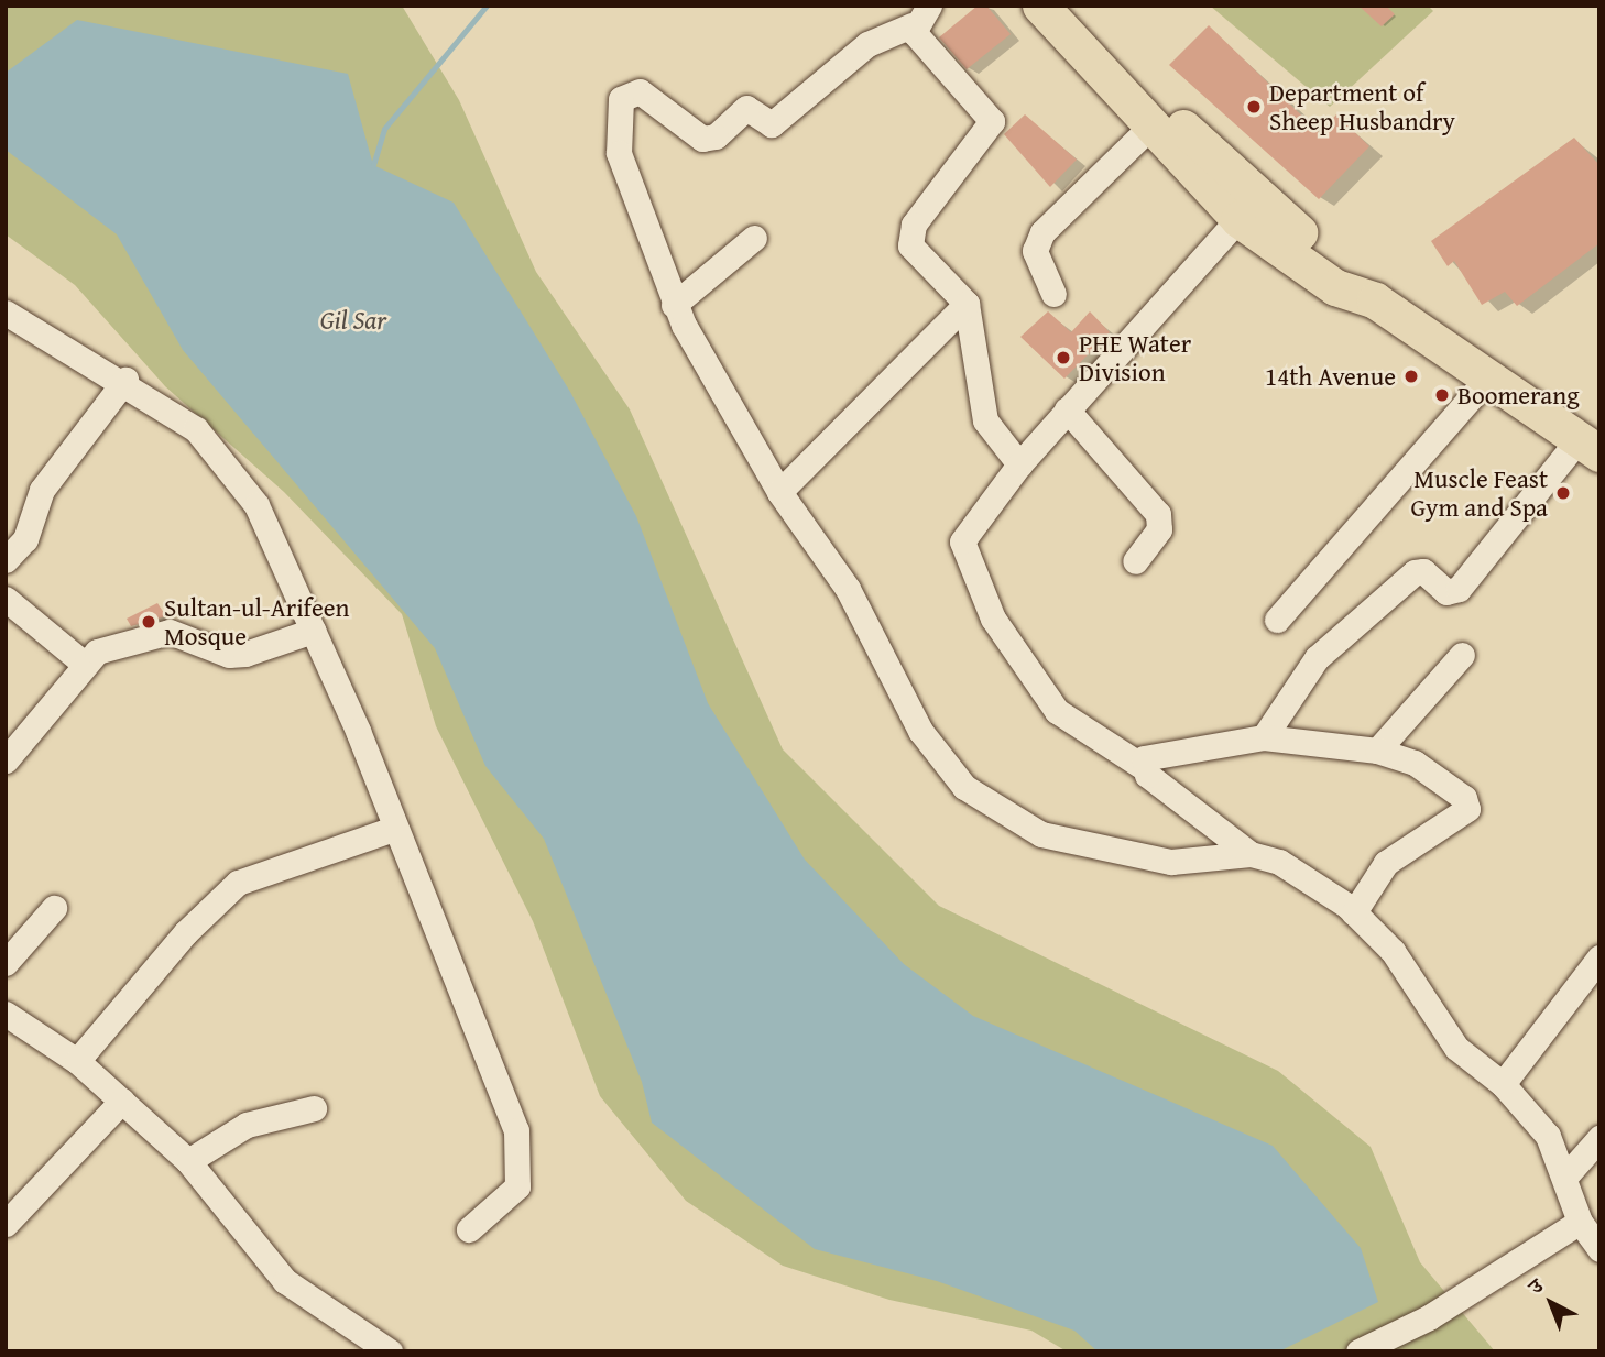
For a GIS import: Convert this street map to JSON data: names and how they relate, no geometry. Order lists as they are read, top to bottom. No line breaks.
{"water":["Gil Sar"],"places":["Department of Sheep Husbandry","PHE Water Division","14th Avenue","Boomerang","Muscle Feast Gym and Spa","Sultan-ul-Arifeen Mosque"],"north":"top left"}
